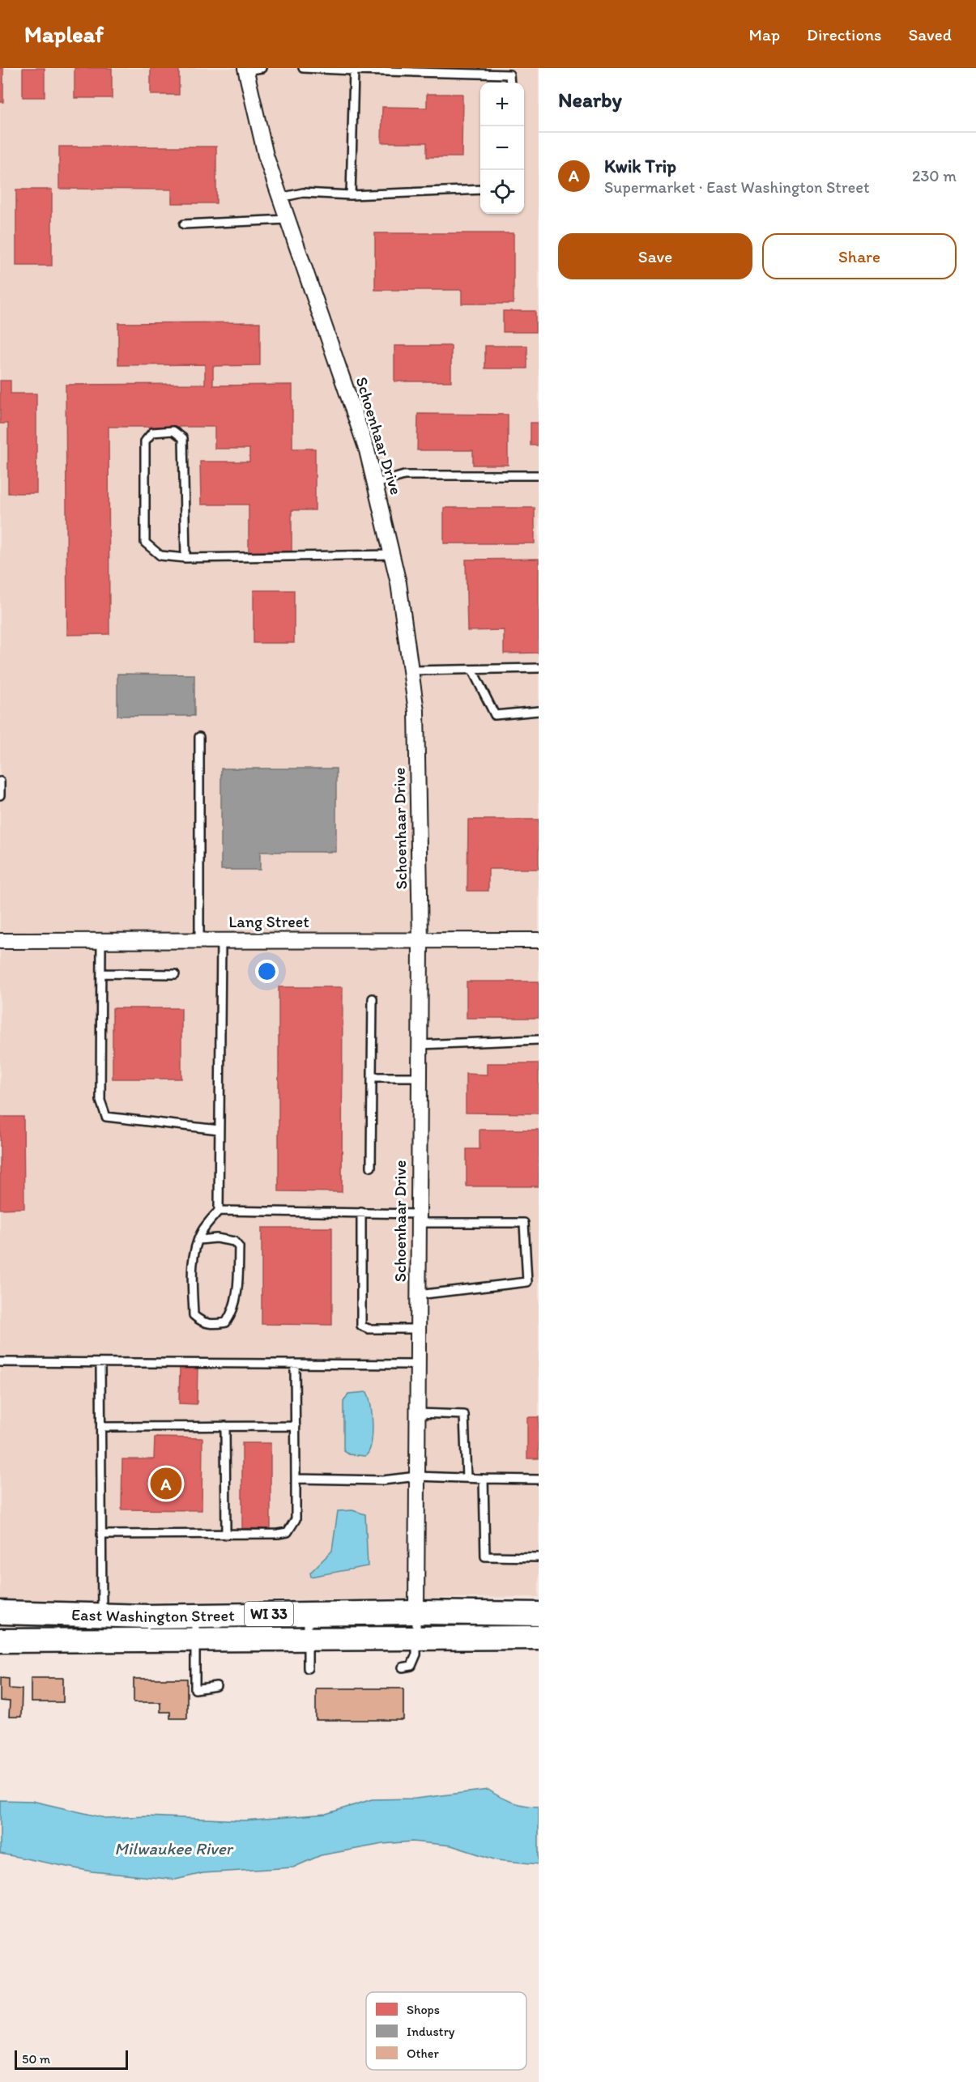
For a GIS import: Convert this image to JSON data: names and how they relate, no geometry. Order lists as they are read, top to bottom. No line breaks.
{"streets":{"main road":["East Washington Street","WI 33"],"street":["Schoenhaar Drive","Lang Street"]},"crossings":[["Schoenhaar Drive","Lang Street"],["Schoenhaar Drive","East Washington Street"]],"water":["Milwaukee River"],"legend":["Shops","Industry","Other"],"scale_bar":"50 m","page":{"header":"Mapleaf","nav":["Map","Directions","Saved"],"heading":"Nearby","map_buttons":["+","−"],"list":[{"mark":"A","name":"Kwik Trip","note":"Supermarket · East Washington Street","value":"230 m"}],"buttons":["Save","Share"],"pins":"A","scale":"50 m"}}
